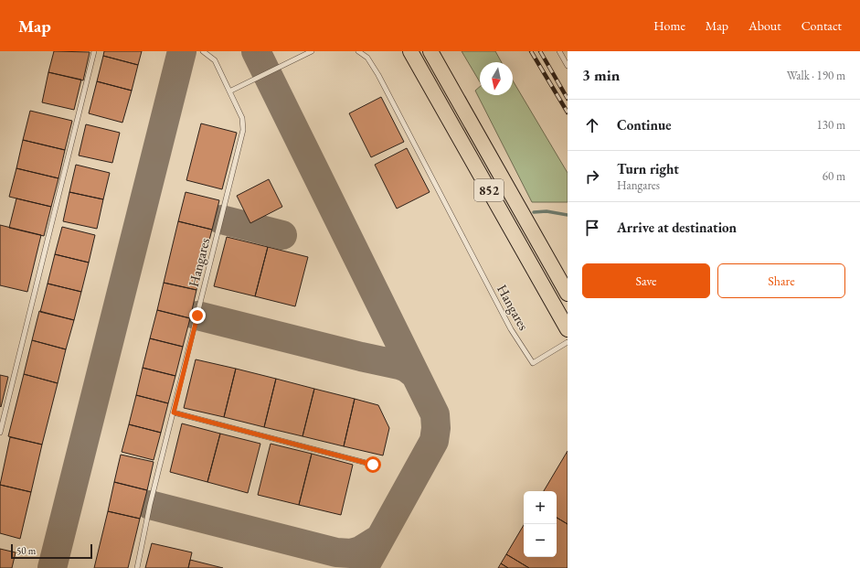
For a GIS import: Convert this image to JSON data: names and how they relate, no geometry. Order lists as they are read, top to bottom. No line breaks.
{"streets":{"main road":["852"],"lane":["Hangares"]},"scale_bar":"50 m","north":"bottom","page":{"header":"Map","nav":["Home","Map","About","Contact"],"heading":["3 min","Walk · 190 m"],"list":[["Continue","130 m"],["Turn right","Hangares","60 m"],"Arrive at destination"],"buttons":["Save","Share"],"map_buttons":["+","−"],"scale":"50 m"}}
